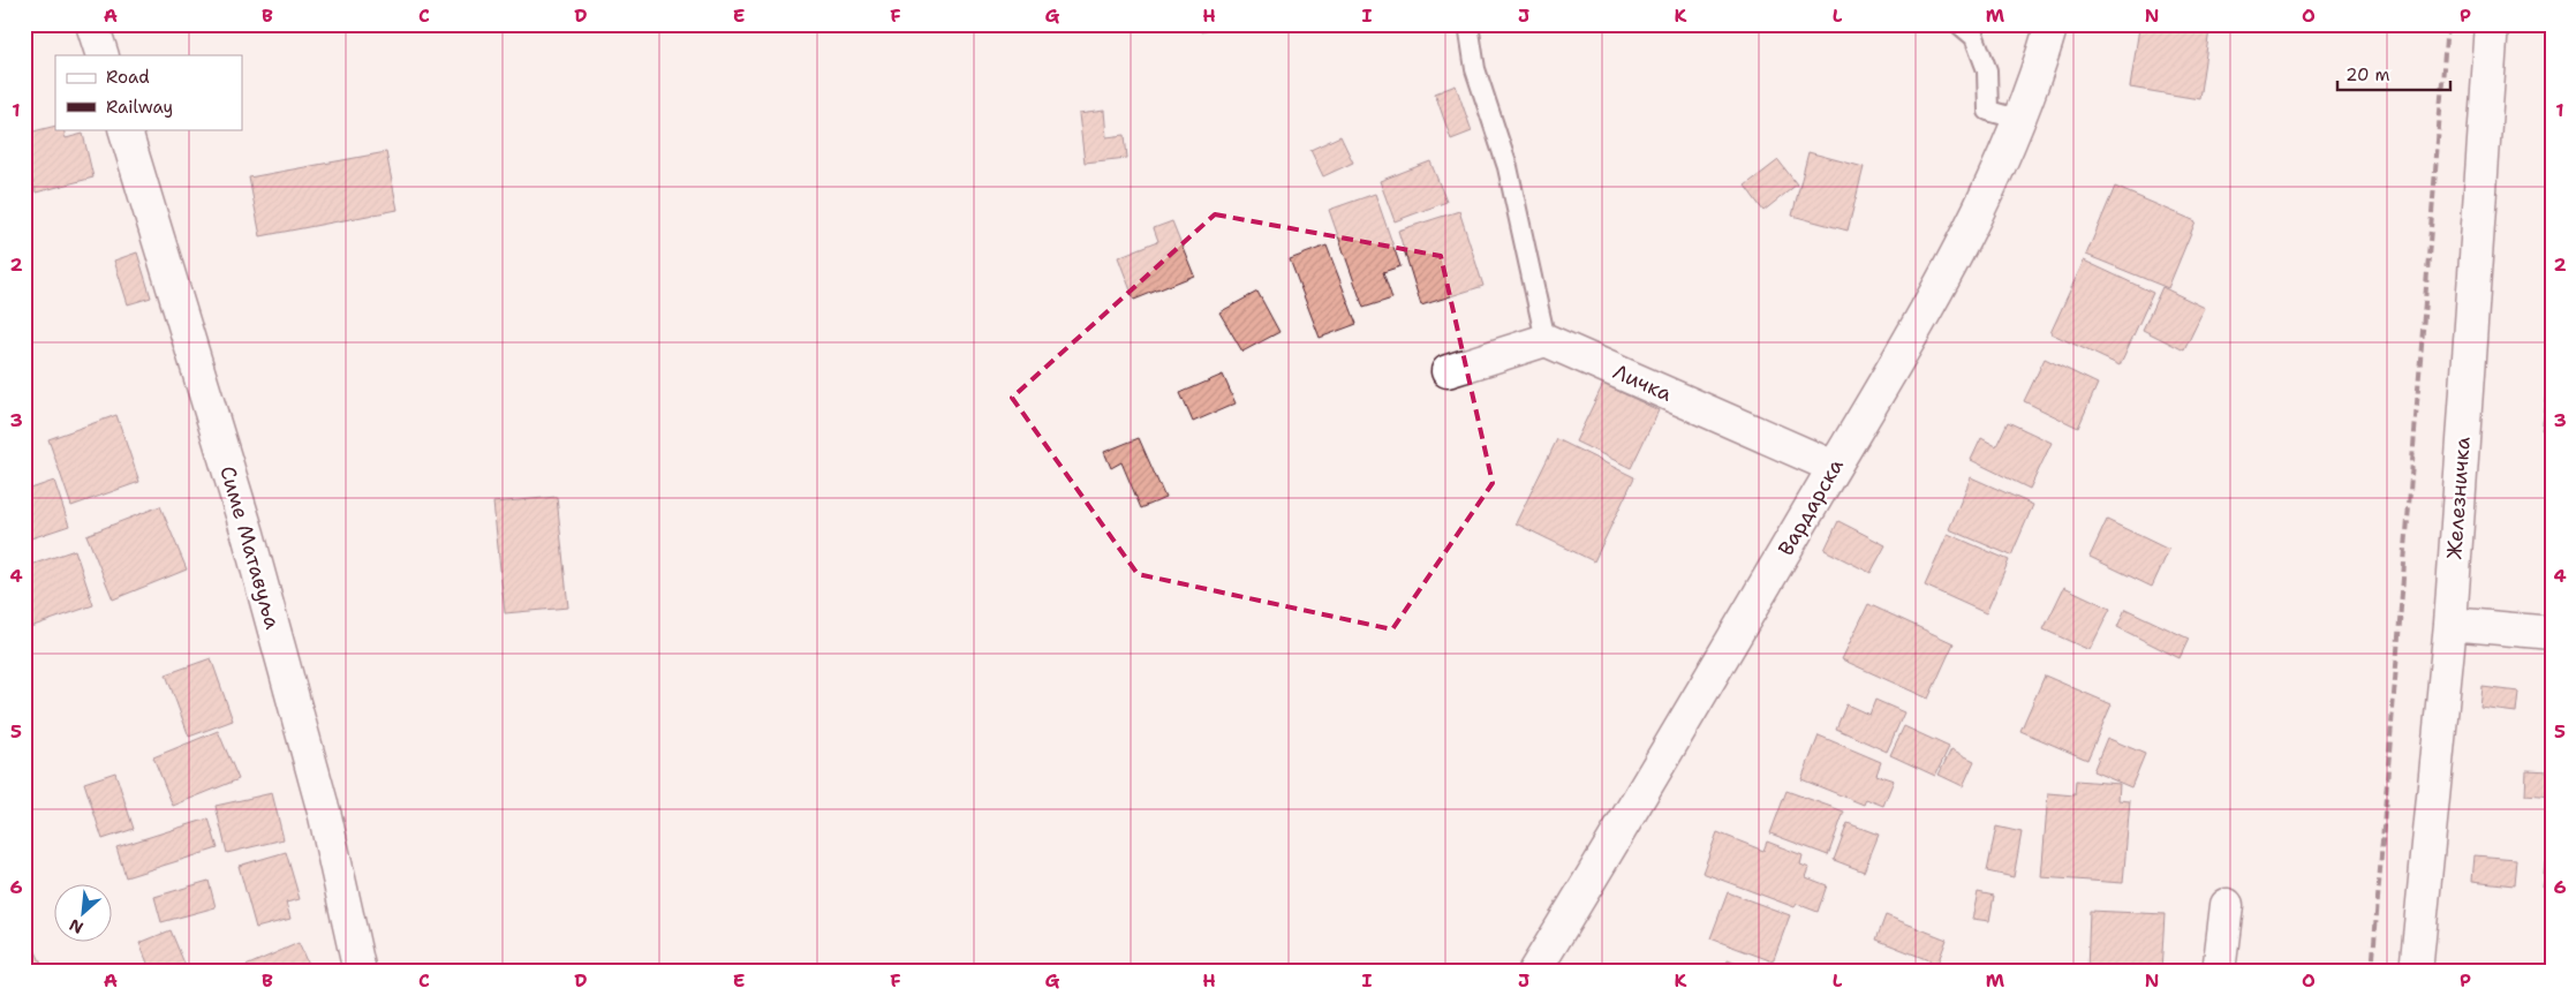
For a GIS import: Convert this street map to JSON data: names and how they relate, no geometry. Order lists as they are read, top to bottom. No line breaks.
{"streets":{"street":["Личка","Железничка","Вардарска","Симе Матавуља"]},"crossings":[["Личка","Вардарска"]],"legend":["Road","Railway"],"scale_bar":"20 m","north":"bottom left","grid":{"columns":["A","B","C","D","E","F","G","H","I","J","K","L","M","N","O","P"],"rows":["1","2","3","4","5","6"]}}
